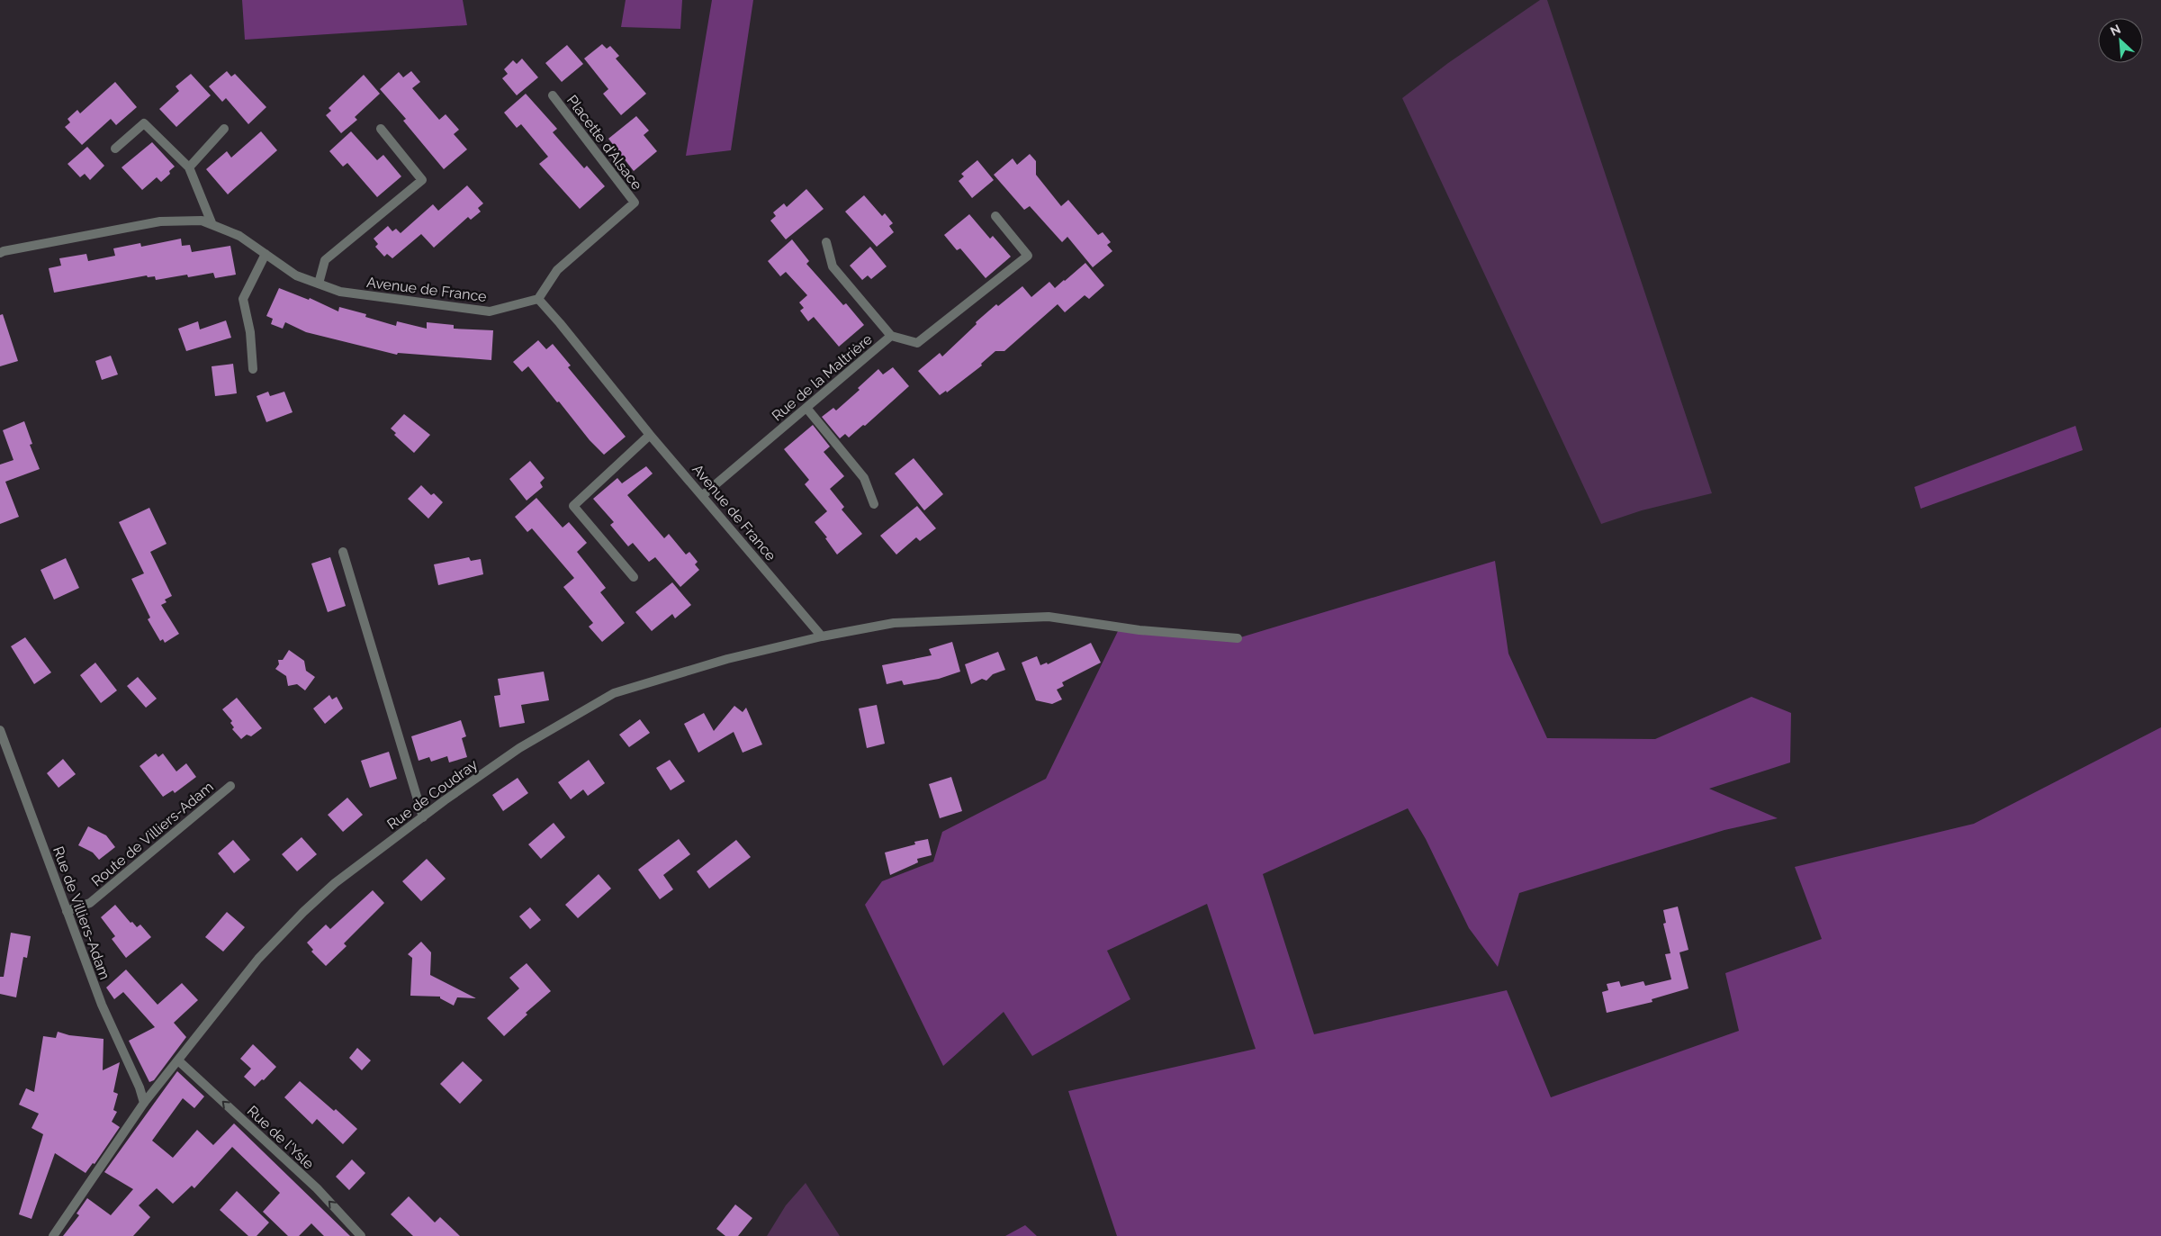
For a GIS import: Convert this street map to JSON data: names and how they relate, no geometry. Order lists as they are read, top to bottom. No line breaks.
{"streets":{"street":["Placette d'Alsace","Avenue de France","Rue de la Maltrière","Rue de Coudray","Route de Villiers-Adam","Rue de Villiers-Adam","Rue de l'Ysle"]},"crossings":[["Placette d'Alsace","Avenue de France"],["Avenue de France","Rue de la Maltrière"],["Avenue de France","Rue de Coudray"],["Rue de Coudray","Rue de Villiers-Adam"],["Rue de Coudray","Rue de l'Ysle"],["Route de Villiers-Adam","Rue de Villiers-Adam"]],"one_way":["Rue de l'Ysle"],"north":"top left"}
